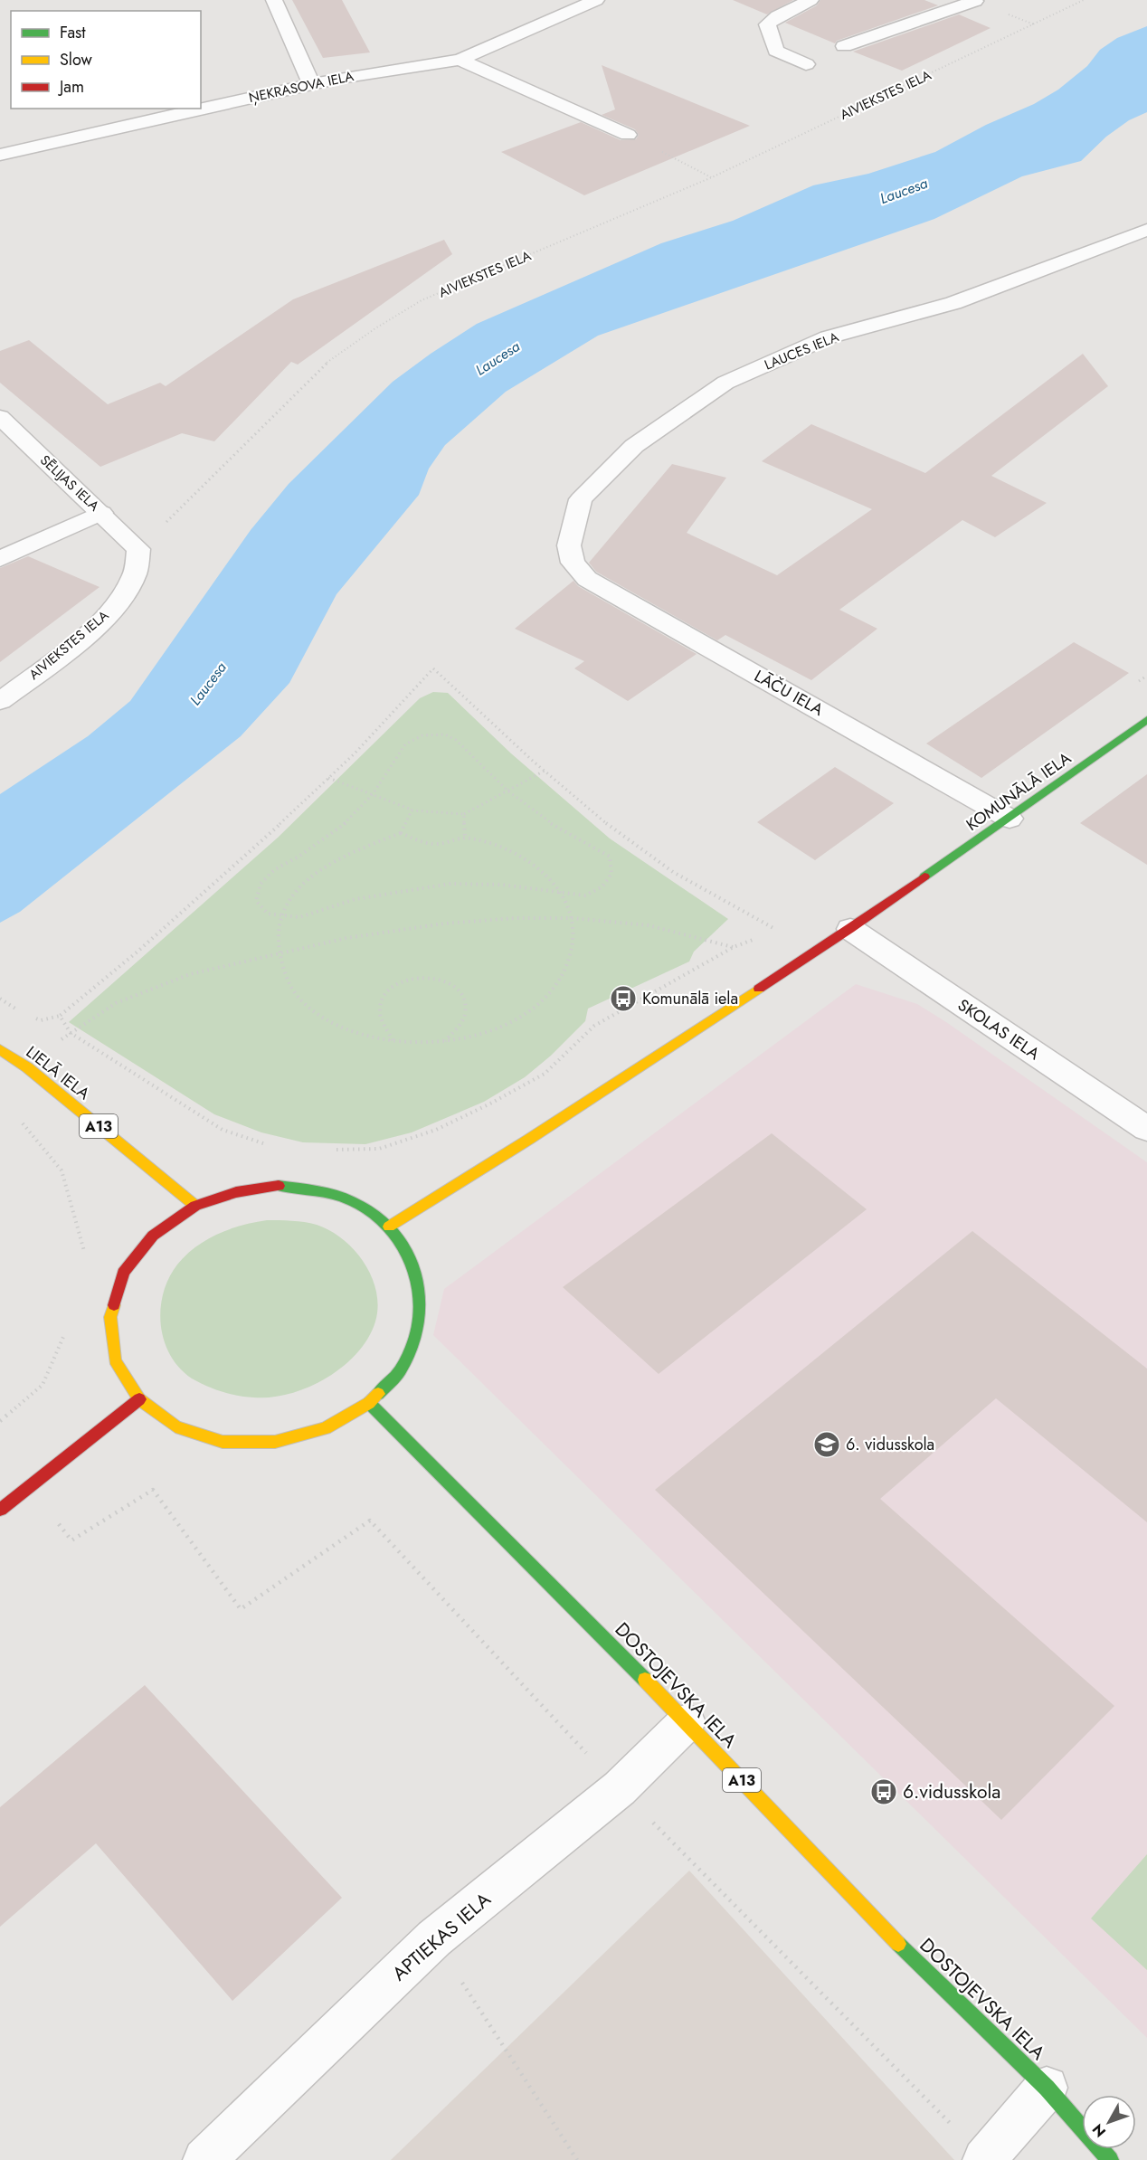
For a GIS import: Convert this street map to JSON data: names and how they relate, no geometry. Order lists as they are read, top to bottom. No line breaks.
{"streets":{"main road":["KOMUNĀLĀ IELA","LIELĀ IELA","A13","DOSTOJEVSKA IELA"],"street":["ŅEKRASOVA IELA","AIVIEKSTES IELA","LAUCES IELA","SĒLIJAS IELA","LĀČU IELA","SKOLAS IELA","APTIEKAS IELA"]},"crossings":[["AIVIEKSTES IELA","SĒLIJAS IELA"],["LAUCES IELA","LĀČU IELA"],["LĀČU IELA","KOMUNĀLĀ IELA"],["KOMUNĀLĀ IELA","SKOLAS IELA"],["DOSTOJEVSKA IELA","APTIEKAS IELA"]],"water":["Laucesa"],"places":{"bus stop":["Komunālā iela","6.vidusskola"],"school or university":["6. vidusskola"]},"legend":["Fast","Slow","Jam"],"north":"bottom left"}
